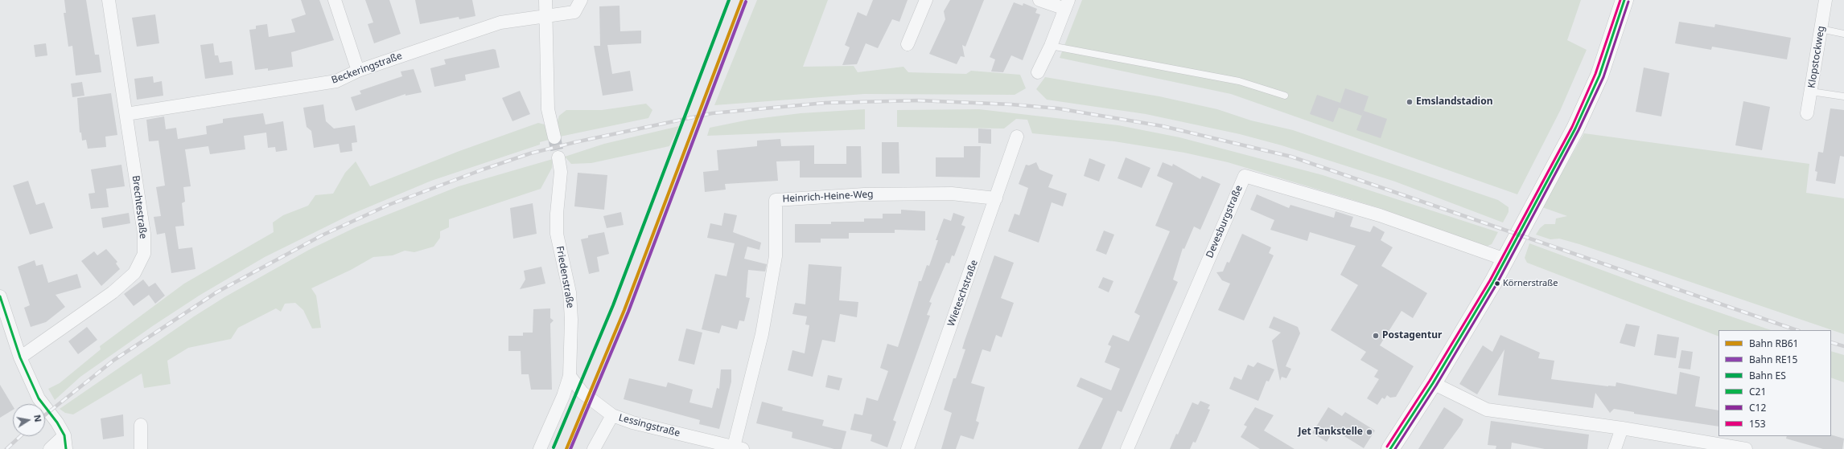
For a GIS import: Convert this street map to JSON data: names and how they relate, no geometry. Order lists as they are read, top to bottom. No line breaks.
{"streets":{"street":["Klopstockweg","Beckeringstraße","Heinrich-Heine-Weg","Brechtestraße","Devesburgstraße","Friedenstraße","Wieteschstraße","Lessingstraße"]},"crossings":[["Beckeringstraße","Brechtestraße"],["Heinrich-Heine-Weg","Wieteschstraße"],["Heinrich-Heine-Weg","Lessingstraße"],["Friedenstraße","Lessingstraße"]],"places":["Emslandstadion","Körnerstraße","Postagentur","Jet Tankstelle"],"lines":["rail line RB61","rail line ES","transit line C21","transit line 153","rail line RE15","transit line C12"],"legend":["Bahn RB61","Bahn RE15","Bahn ES","C21","C12","153"],"north":"right"}
